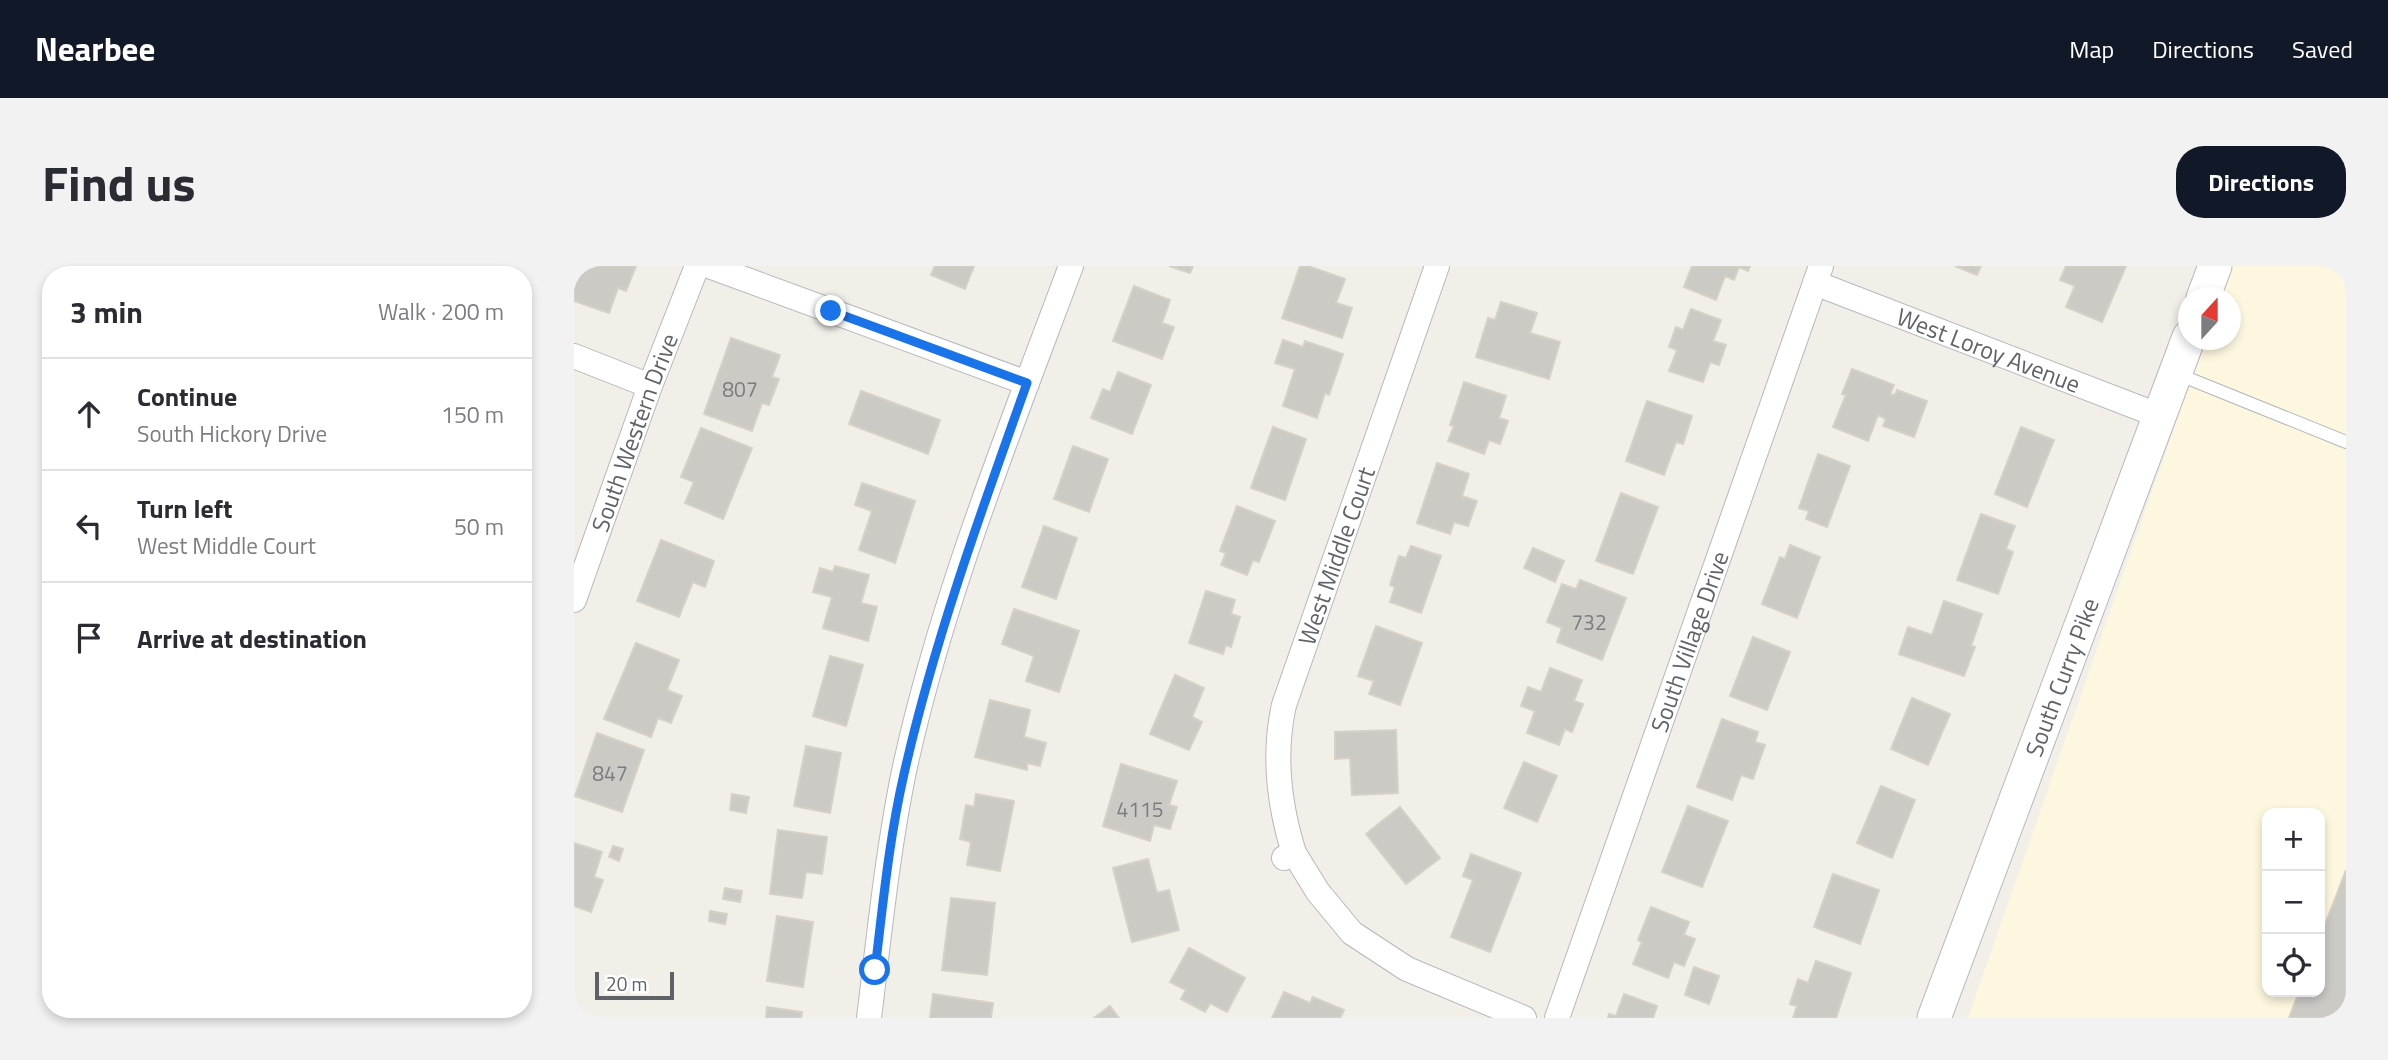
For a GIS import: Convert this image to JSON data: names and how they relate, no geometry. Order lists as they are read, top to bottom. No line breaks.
{"streets":{"main road":["South Curry Pike"],"street":["West Loroy Avenue","South Western Drive","West Middle Court","South Village Drive"]},"crossings":[["West Loroy Avenue","South Village Drive"],["West Loroy Avenue","South Curry Pike"]],"house_numbers":["807","732","847","4115"],"scale_bar":"20 m","north":"top","page":{"header":"Nearbee","nav":["Map","Directions","Saved"],"title":"Find us","buttons":"Directions","heading":["3 min","Walk · 200 m"],"list":[["Continue","South Hickory Drive","150 m"],["Turn left","West Middle Court","50 m"],"Arrive at destination"],"map_buttons":["+","−"],"scale":"20 m"}}
